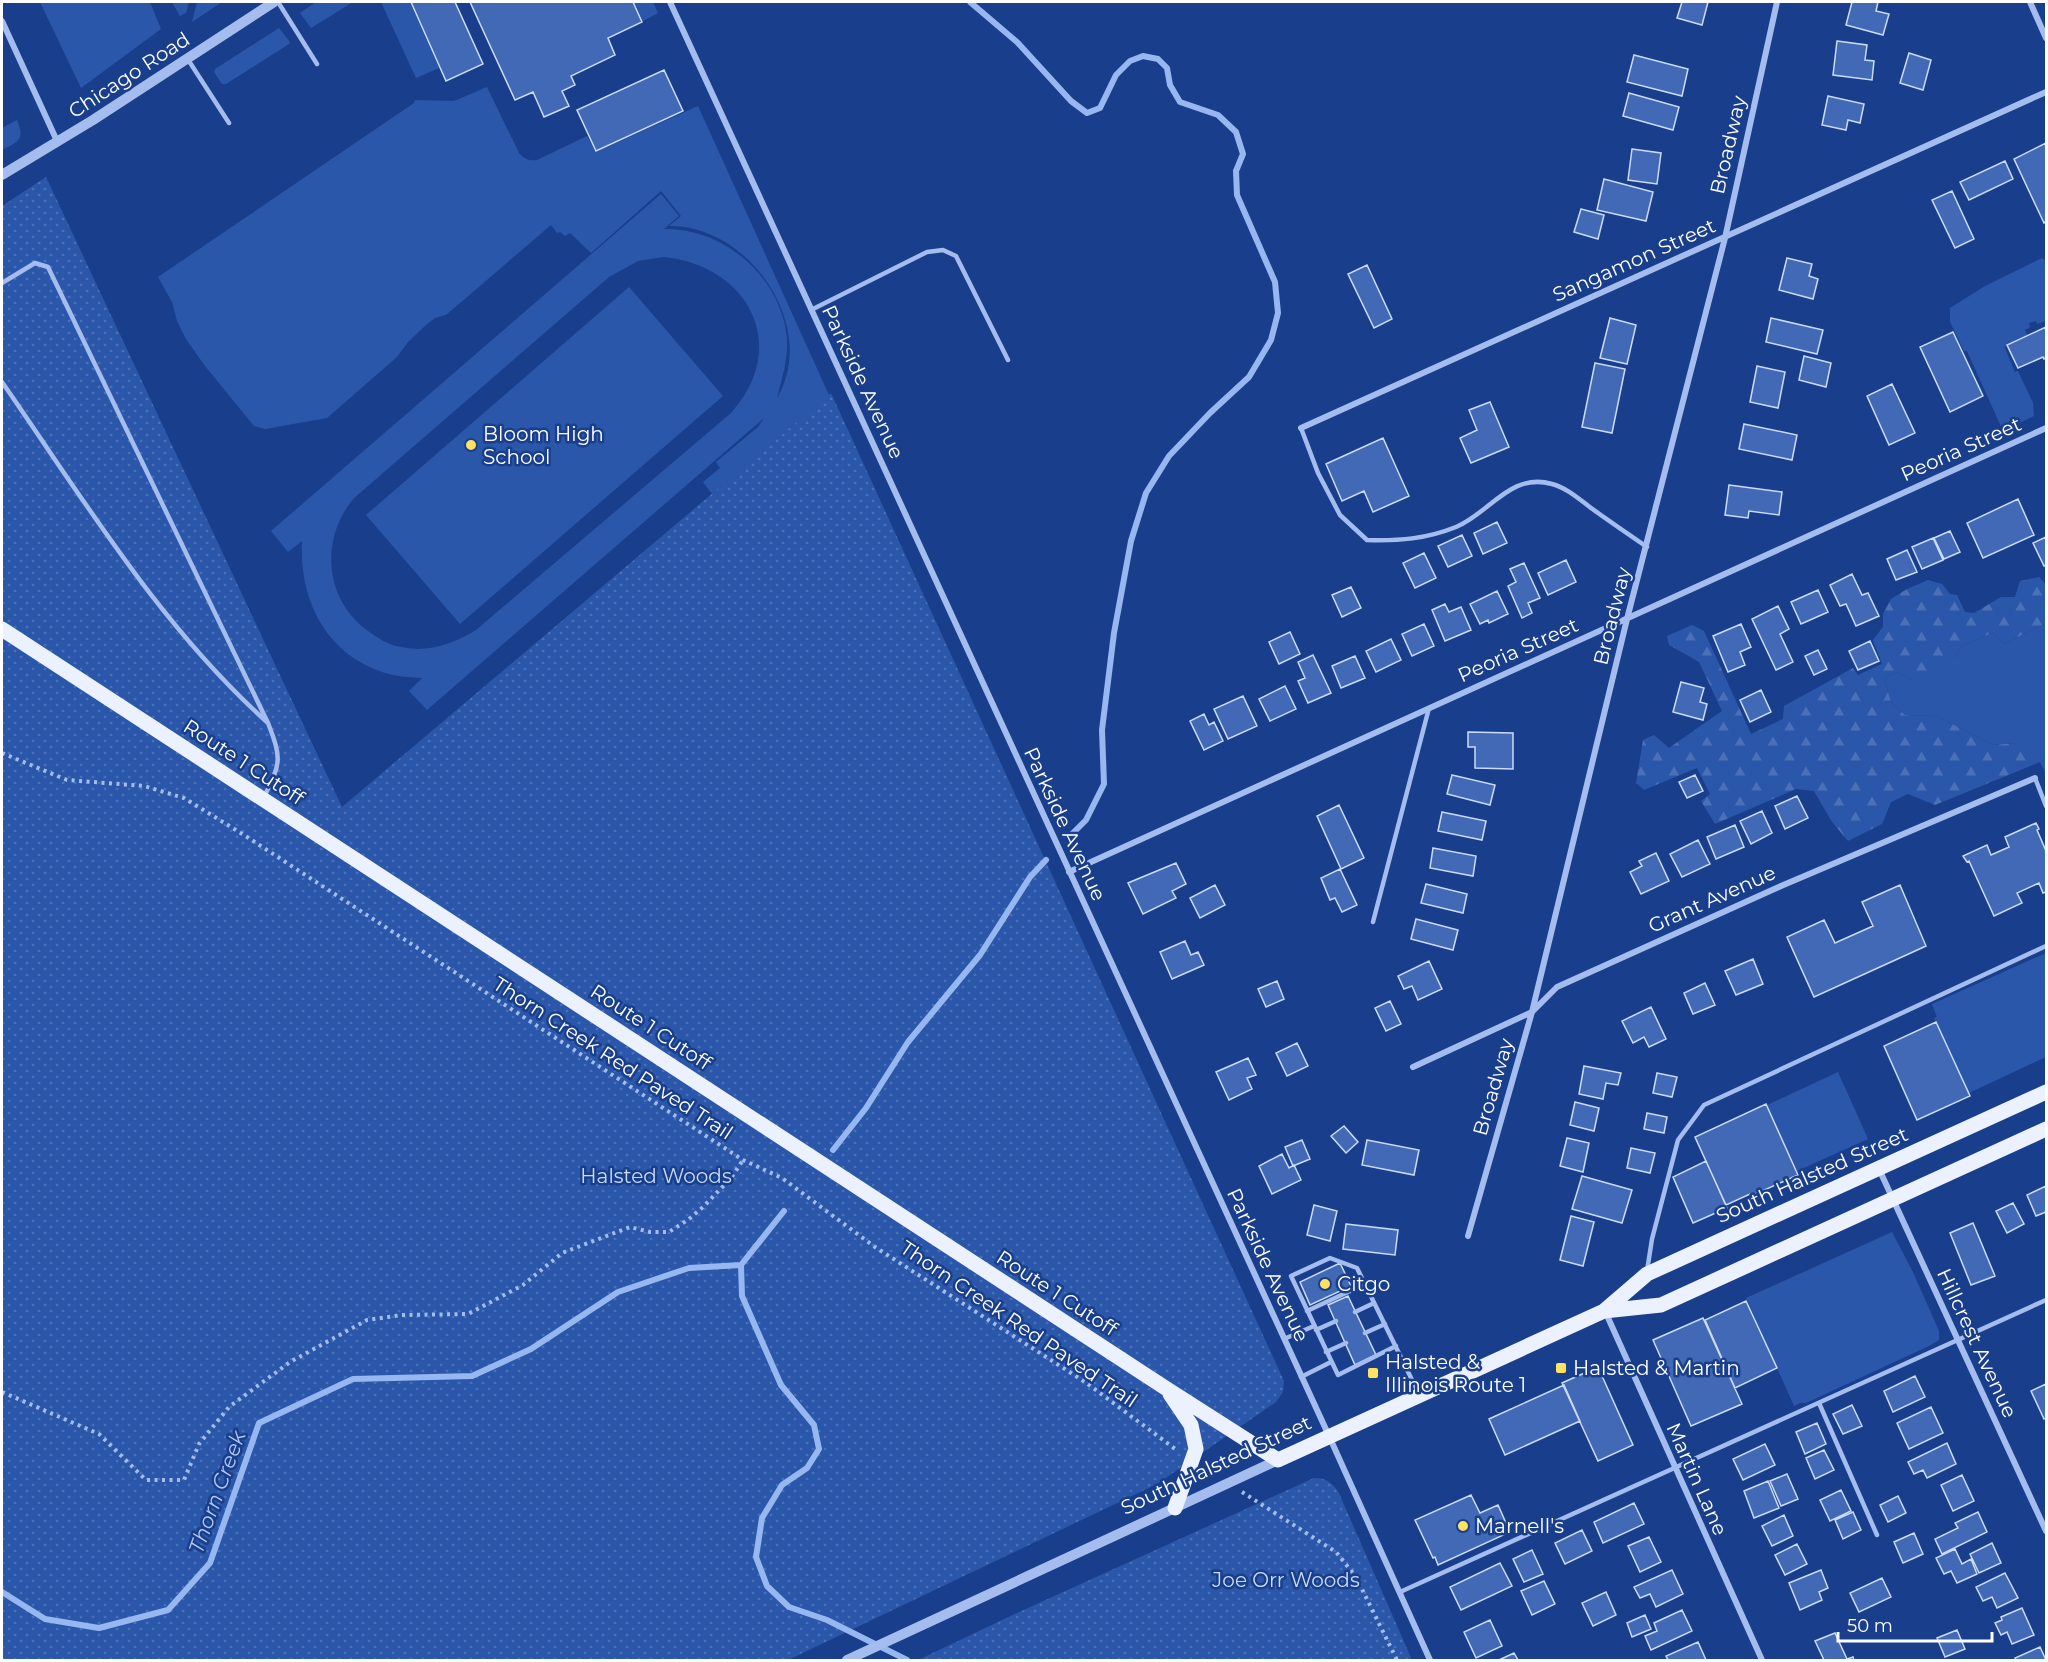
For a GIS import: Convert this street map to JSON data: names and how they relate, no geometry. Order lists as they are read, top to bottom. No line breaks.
{"streets":{"main road":["Route 1 Cutoff","South Halsted Street"],"street":["Chicago Road","Broadway","Sangamon Street","Parkside Avenue","Peoria Street","Grant Avenue","Hillcrest Avenue","Martin Lane"],"path":["Thorn Creek Red Paved Trail"]},"crossings":[["Broadway","Sangamon Street"],["Broadway","Peoria Street"],["Broadway","Grant Avenue"],["Parkside Avenue","Peoria Street"],["Parkside Avenue","South Halsted Street"],["Route 1 Cutoff","South Halsted Street"],["South Halsted Street","Hillcrest Avenue"],["South Halsted Street","Martin Lane"]],"water":["Thorn Creek"],"parks":["Halsted Woods","Joe Orr Woods"],"places":{"other":["Bloom High School","Citgo","Marnell's"],"transit":["Halsted & Martin","Halsted & Illinois Route 1"]},"scale_bar":"50 m"}
